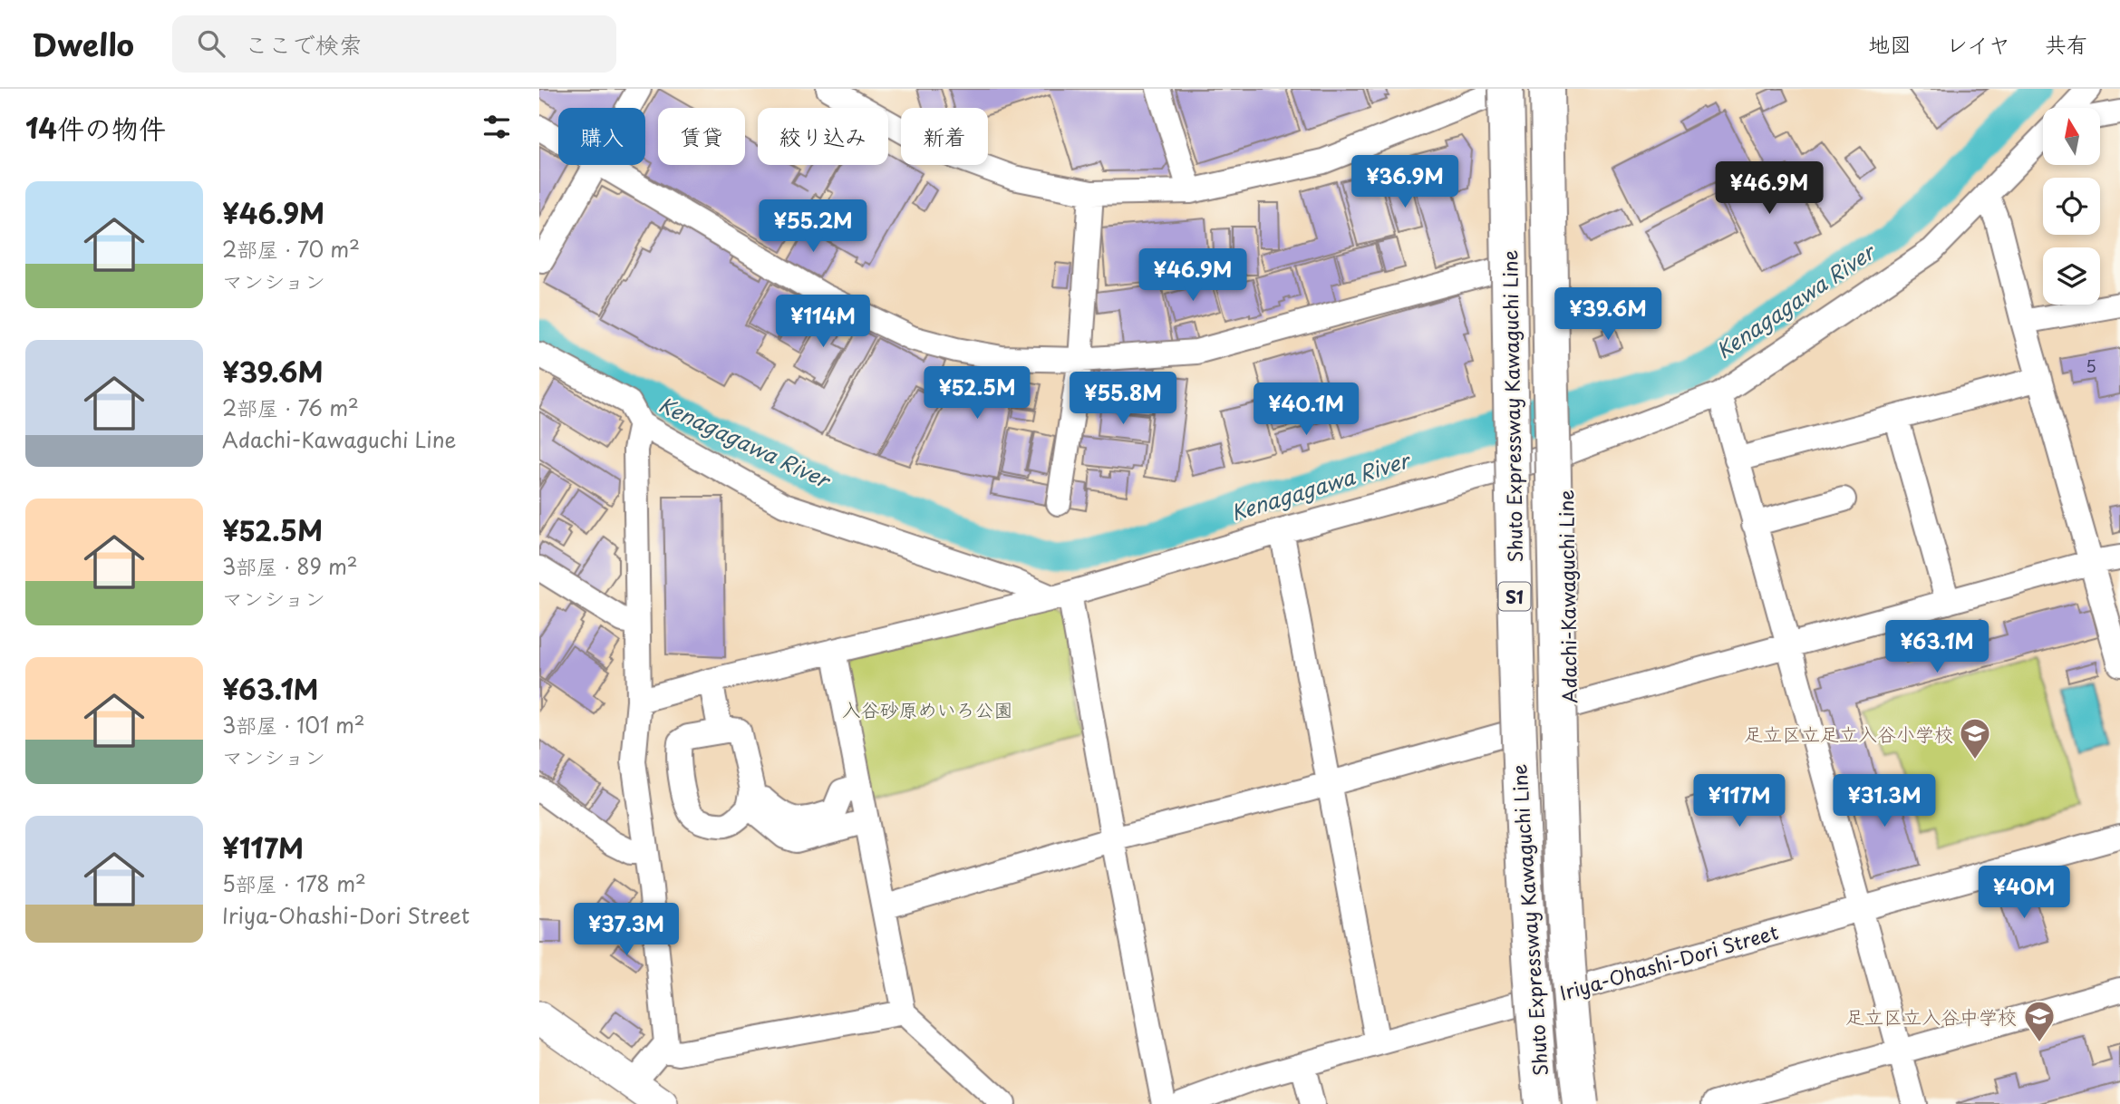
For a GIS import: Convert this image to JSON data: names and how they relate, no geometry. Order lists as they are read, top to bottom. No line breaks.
{"streets":{"highway":["Shuto Expressway Kawaguchi Line","S1"],"main road":["Adachi-Kawaguchi Line"],"street":["Iriya-Ohashi-Dori Street"]},"crossings":[["Adachi-Kawaguchi Line","Iriya-Ohashi-Dori Street"]],"water":["Kenagagawa River"],"parks":["入谷砂原めいろ公園"],"places":{"school or university":["足立区立足立入谷小学校","足立区立入谷中学校"]},"house_numbers":["5"],"north":"top","page":{"header":"Dwello","search":"ここで検索","nav":["地図","レイヤ","共有"],"heading":"14件の物件","chip":["購入","賃貸","絞り込み","新着"],"price":["¥36.9M","¥46.9M","¥55.2M","¥46.9M","¥39.6M","¥114M","¥52.5M","¥55.8M","¥40.1M","¥63.1M","¥117M","¥31.3M","¥40M","¥37.3M"],"list":[{"name":"¥46.9M","note":"2部屋 · 70 m² · マンション"},{"name":"¥39.6M","note":"2部屋 · 76 m² · Adachi-Kawaguchi Line"},{"name":"¥52.5M","note":"3部屋 · 89 m² · マンション"},{"name":"¥63.1M","note":"3部屋 · 101 m² · マンション"},{"name":"¥117M","note":"5部屋 · 178 m² · Iriya-Ohashi-Dori Street"}]}}
